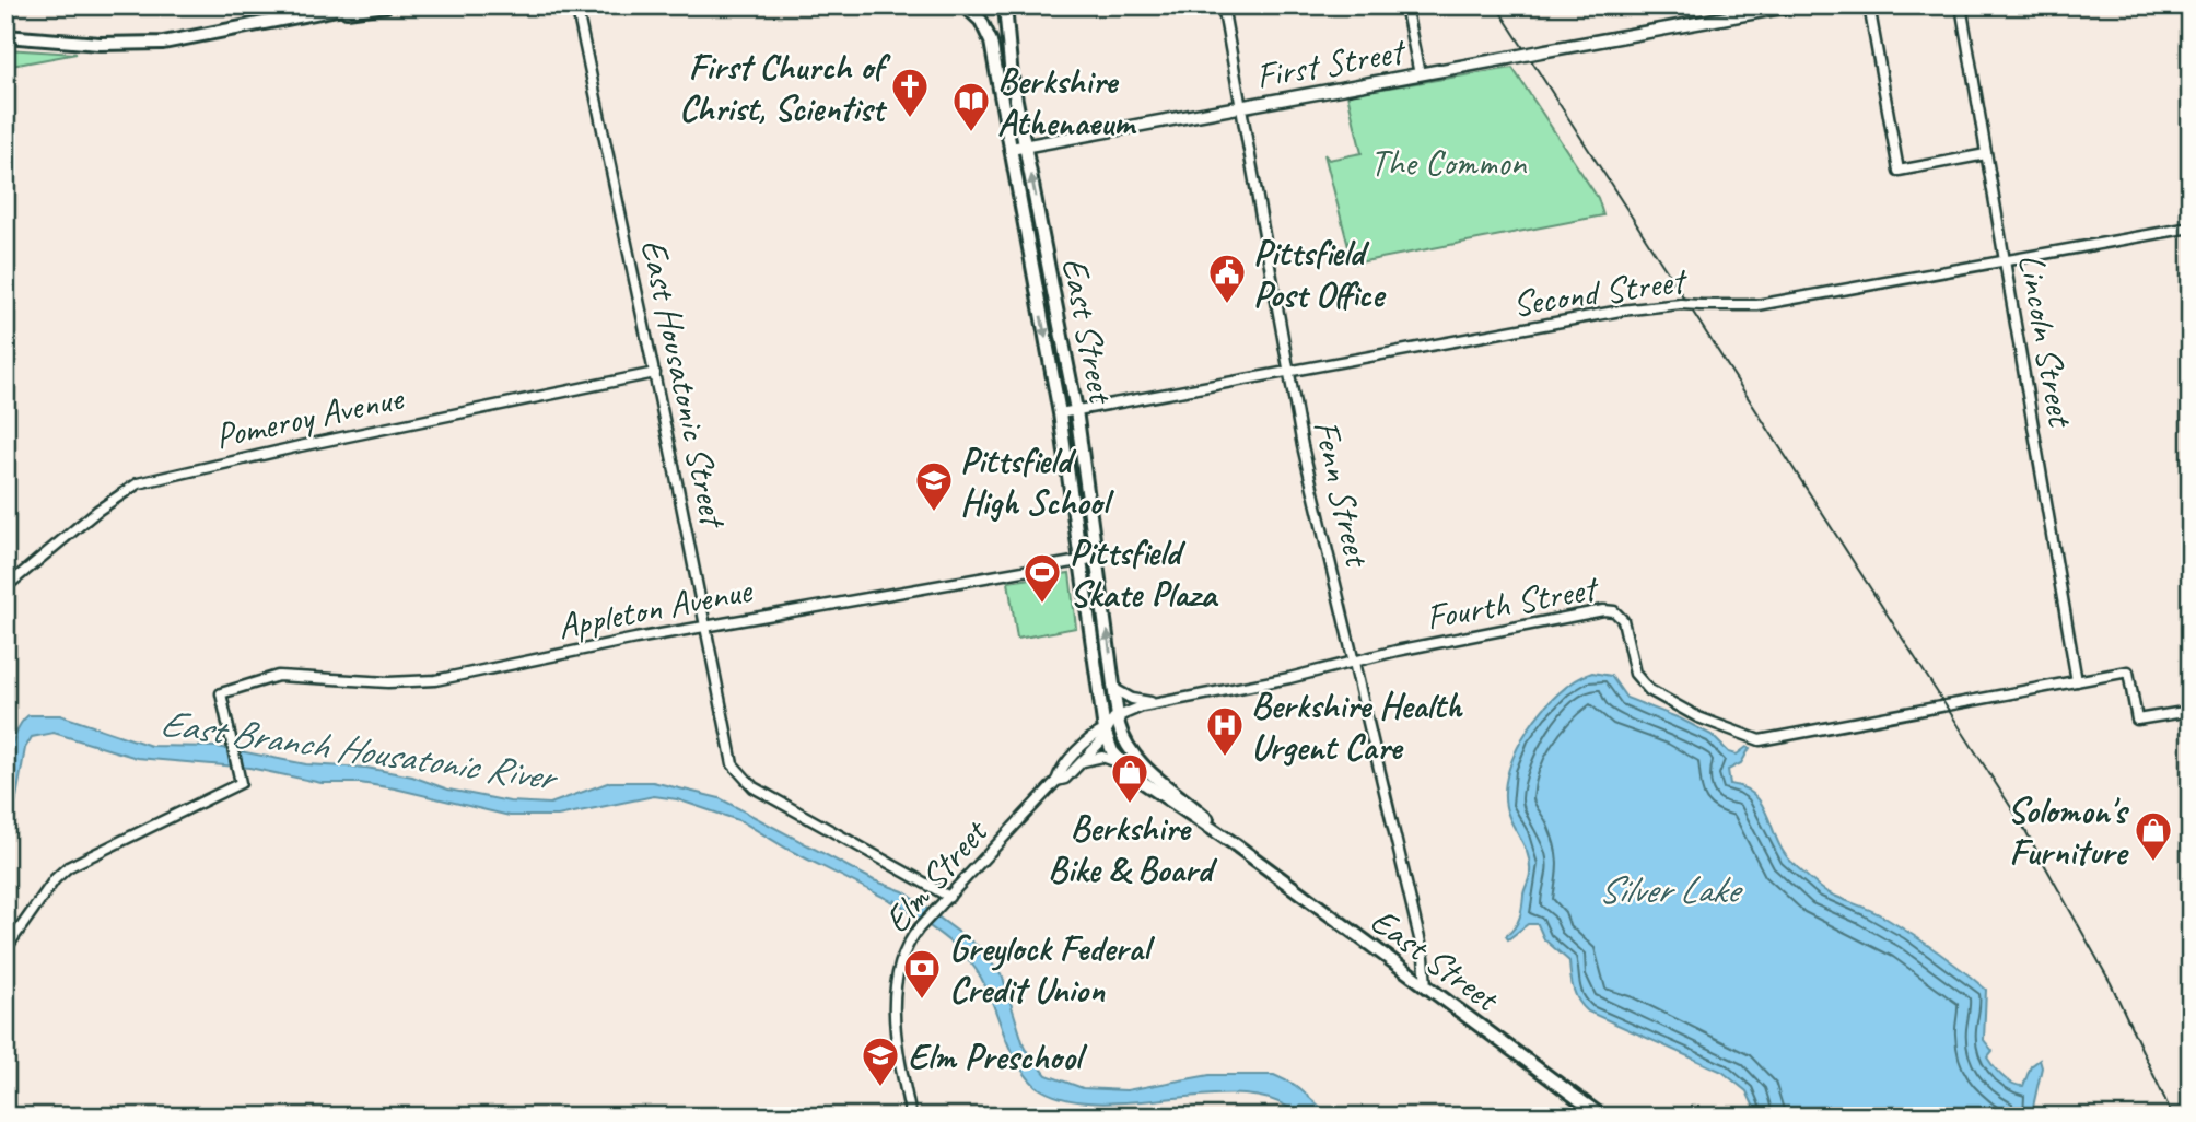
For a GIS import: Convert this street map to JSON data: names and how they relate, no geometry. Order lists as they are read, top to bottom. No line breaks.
{"streets":{"highway":["East Street"],"main road":["First Street"],"street":["Second Street","Lincoln Street","East Housatonic Street","Pomeroy Avenue","Fenn Street","Fourth Street","Appleton Avenue","Elm Street"]},"crossings":[["First Street","East Street"],["First Street","Fenn Street"],["Second Street","East Street"],["Second Street","Lincoln Street"],["Second Street","Fenn Street"],["East Street","Fenn Street"],["East Street","Fourth Street"],["East Street","Appleton Avenue"],["East Street","Elm Street"],["Lincoln Street","Fourth Street"],["East Housatonic Street","Pomeroy Avenue"],["East Housatonic Street","Appleton Avenue"],["East Housatonic Street","Elm Street"],["Fenn Street","Fourth Street"]],"water":["East Branch Housatonic River","Silver Lake"],"parks":["The Common"],"places":{"church":["First Church of Christ, Scientist"],"library":["Berkshire Athenaeum"],"public building":["Pittsfield Post Office"],"school or university":["Pittsfield High School","Elm Preschool"],"sports":["Pittsfield Skate Plaza"],"hospital":["Berkshire Health Urgent Care"],"shop":["Berkshire Bike & Board","Solomon's Furniture"],"bank":["Greylock Federal Credit Union"]}}
